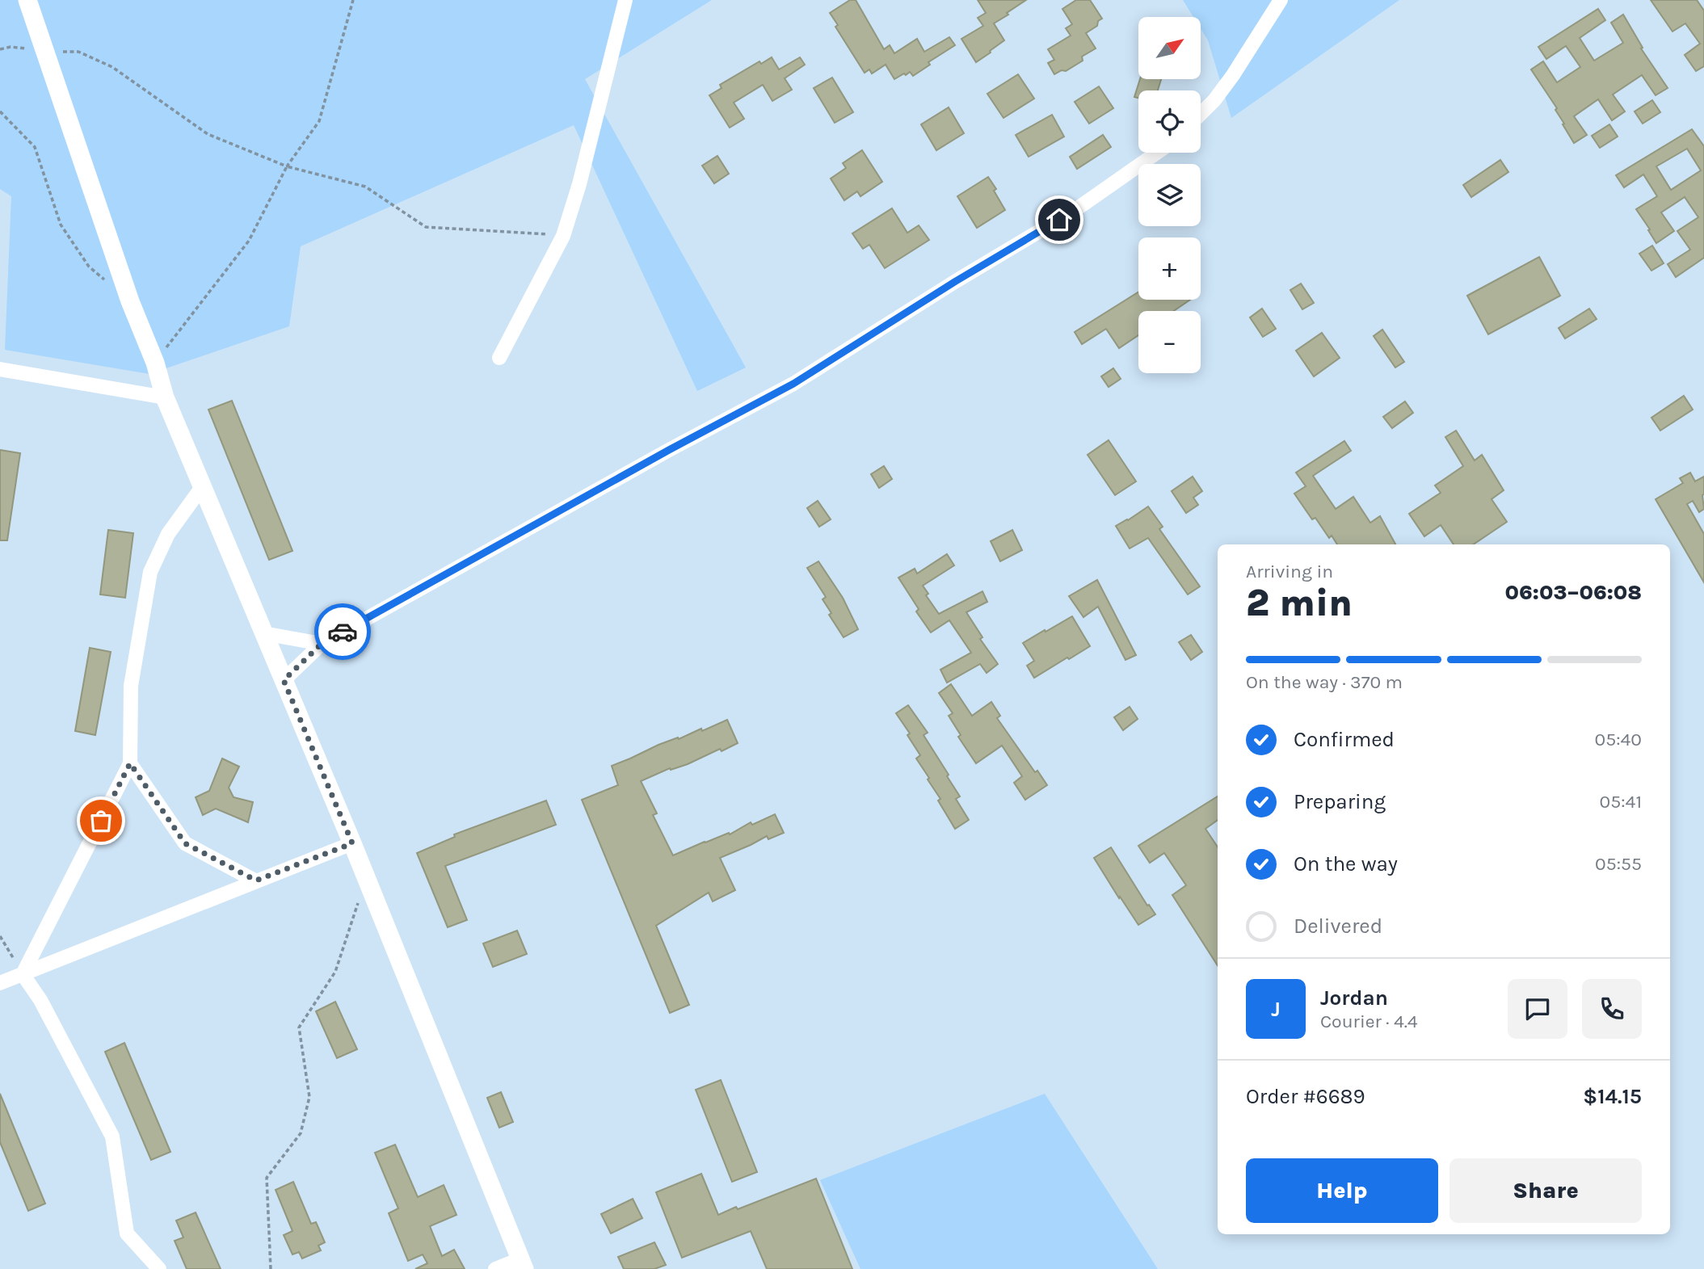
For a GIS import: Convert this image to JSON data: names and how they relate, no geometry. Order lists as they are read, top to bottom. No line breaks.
{"north":"top right","page":{"map_buttons":["+","−"],"heading":["2 min","Arriving in","06:03–06:08"],"panel":["Jordan","Courier · 4.4","Order #6689","$14.15"],"bar":"On the way · 370 m","list":[["Confirmed","05:40"],["Preparing","05:41"],["On the way","05:55"],"Delivered"],"round":"J","buttons":["Help","Share"]}}
